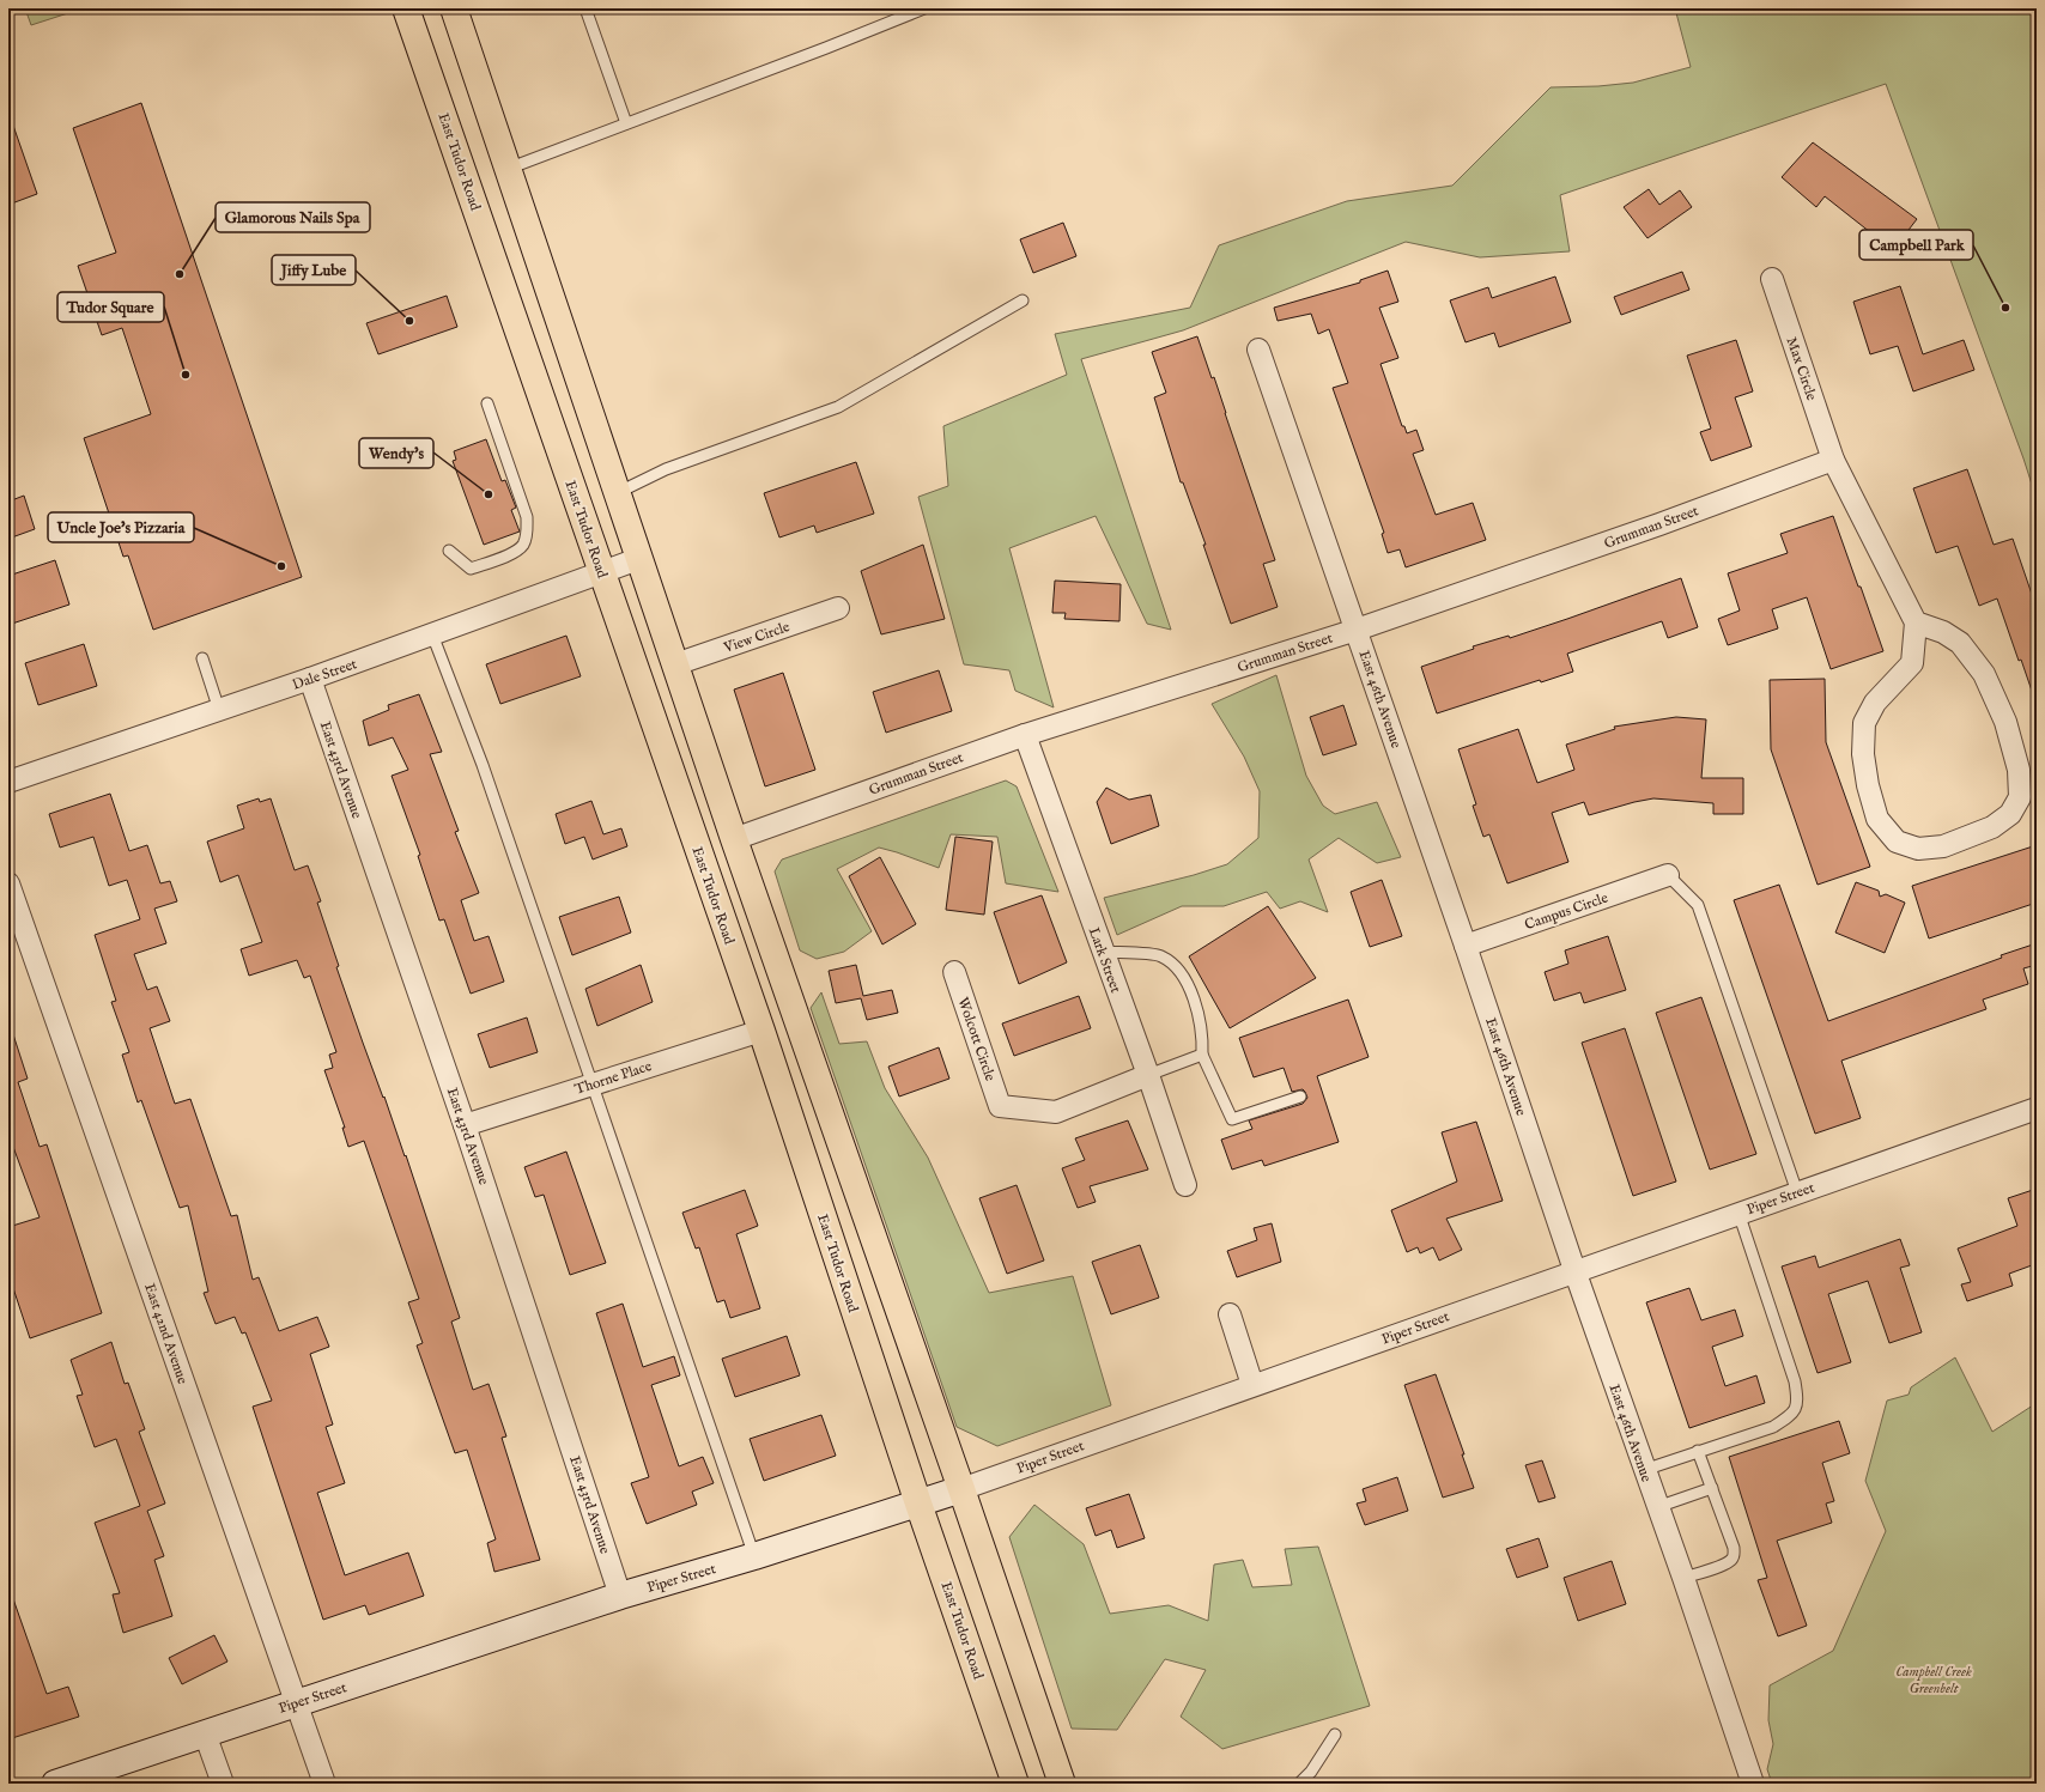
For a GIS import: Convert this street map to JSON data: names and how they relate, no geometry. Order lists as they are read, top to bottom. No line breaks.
{"streets":{"main road":["East Tudor Road"],"street":["Max Circle","Grumman Street","View Circle","Dale Street","East 46th Avenue","East 43rd Avenue","Campus Circle","Lark Street","Wolcott Circle","Thorne Place","Piper Street","East 42nd Avenue"]},"crossings":[["East Tudor Road","Dale Street"],["East Tudor Road","Thorne Place"],["East Tudor Road","Piper Street"],["Max Circle","Grumman Street"],["Grumman Street","East 46th Avenue"],["Grumman Street","Lark Street"],["Dale Street","East 43rd Avenue"],["East 46th Avenue","Campus Circle"],["East 46th Avenue","Piper Street"],["East 43rd Avenue","Thorne Place"],["East 43rd Avenue","Piper Street"],["Lark Street","Wolcott Circle"],["Piper Street","East 42nd Avenue"]],"parks":["Campbell Creek Greenbelt"],"places":["Glamorous Nails Spa","Campbell Park","Jiffy Lube","Tudor Square","Wendy's","Uncle Joe's Pizzaria"]}
